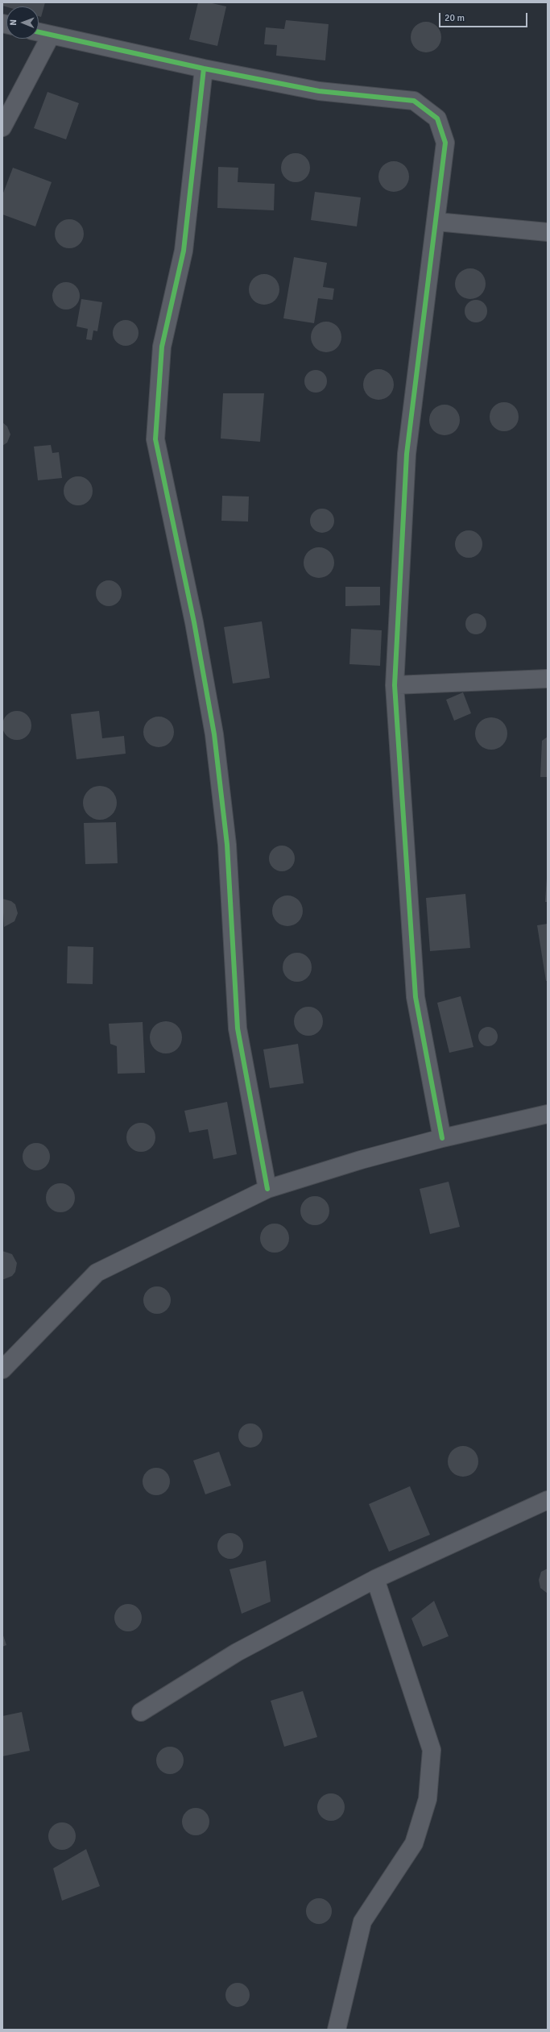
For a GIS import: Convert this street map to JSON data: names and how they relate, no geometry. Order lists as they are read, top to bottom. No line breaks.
{"scale_bar":"20 m","north":"left"}
